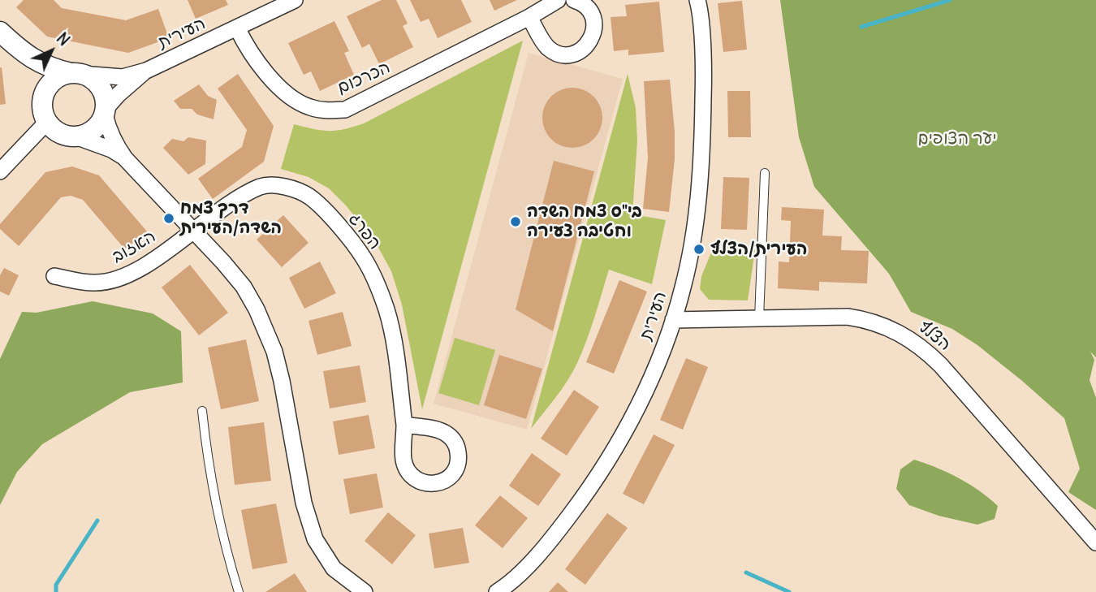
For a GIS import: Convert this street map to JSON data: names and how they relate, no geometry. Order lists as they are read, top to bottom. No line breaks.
{"streets":{"street":["העירית","הכרכום","הפרג","האזוב","הצלף"]},"crossings":[["העירית","הכרכום"],["העירית","הצלף"],["הפרג","האזוב"]],"parks":["יער הצופים"],"places":["דרך צמח השדה/העירית","בי\"ס צמח השדה וחטיבה צעירה","העירית/הצלף"],"north":"top right"}
